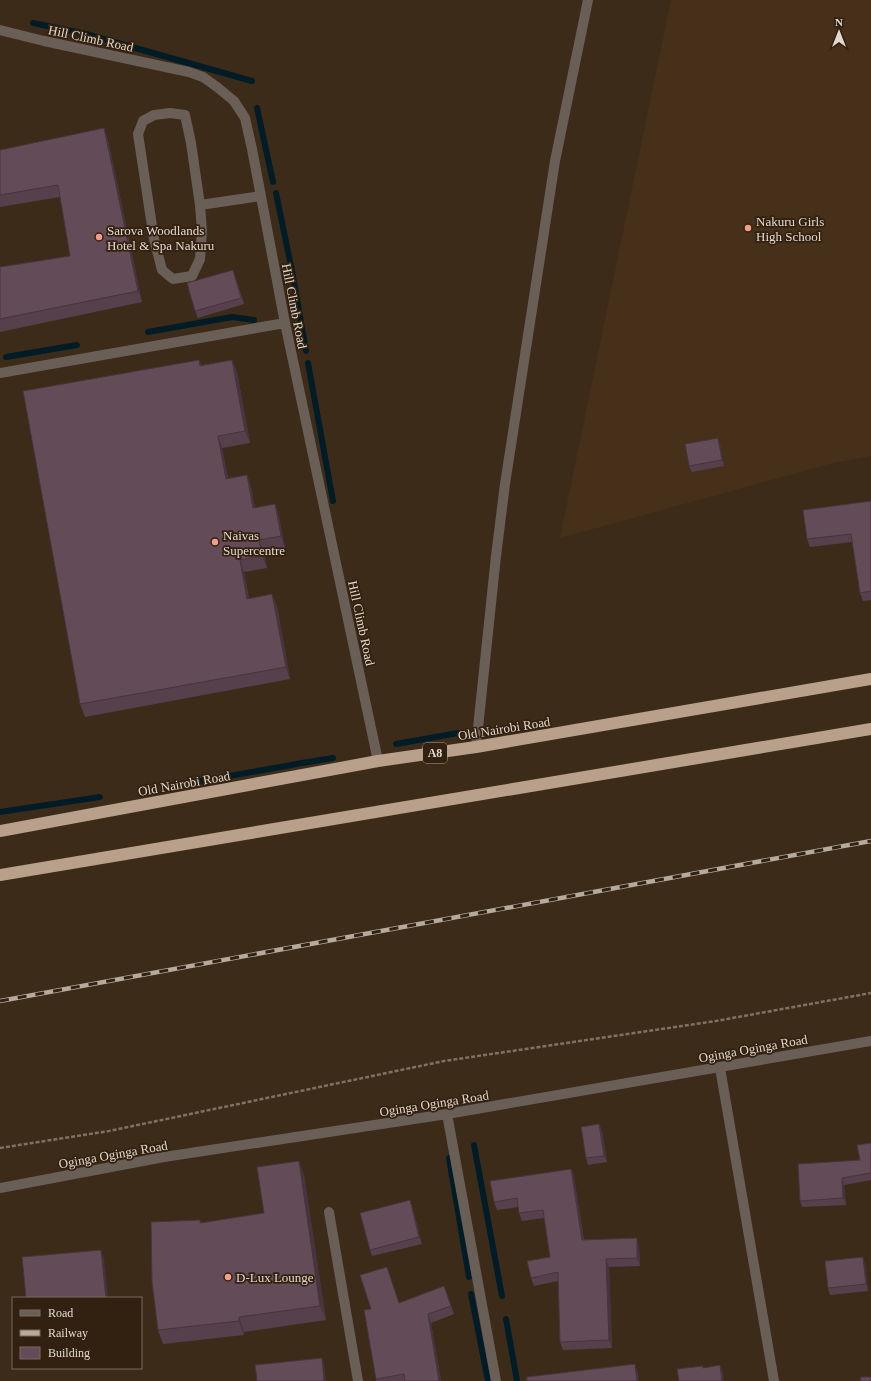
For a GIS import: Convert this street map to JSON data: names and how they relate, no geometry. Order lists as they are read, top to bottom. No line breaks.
{"streets":{"highway":["Old Nairobi Road","A8"],"street":["Hill Climb Road","Oginga Oginga Road"]},"crossings":[["Hill Climb Road","Old Nairobi Road"]],"places":["Nakuru Girls High School","Sarova Woodlands Hotel & Spa Nakuru","Naivas Supercentre","D-Lux Lounge"],"legend":["Road","Railway","Building"],"north":"top"}
